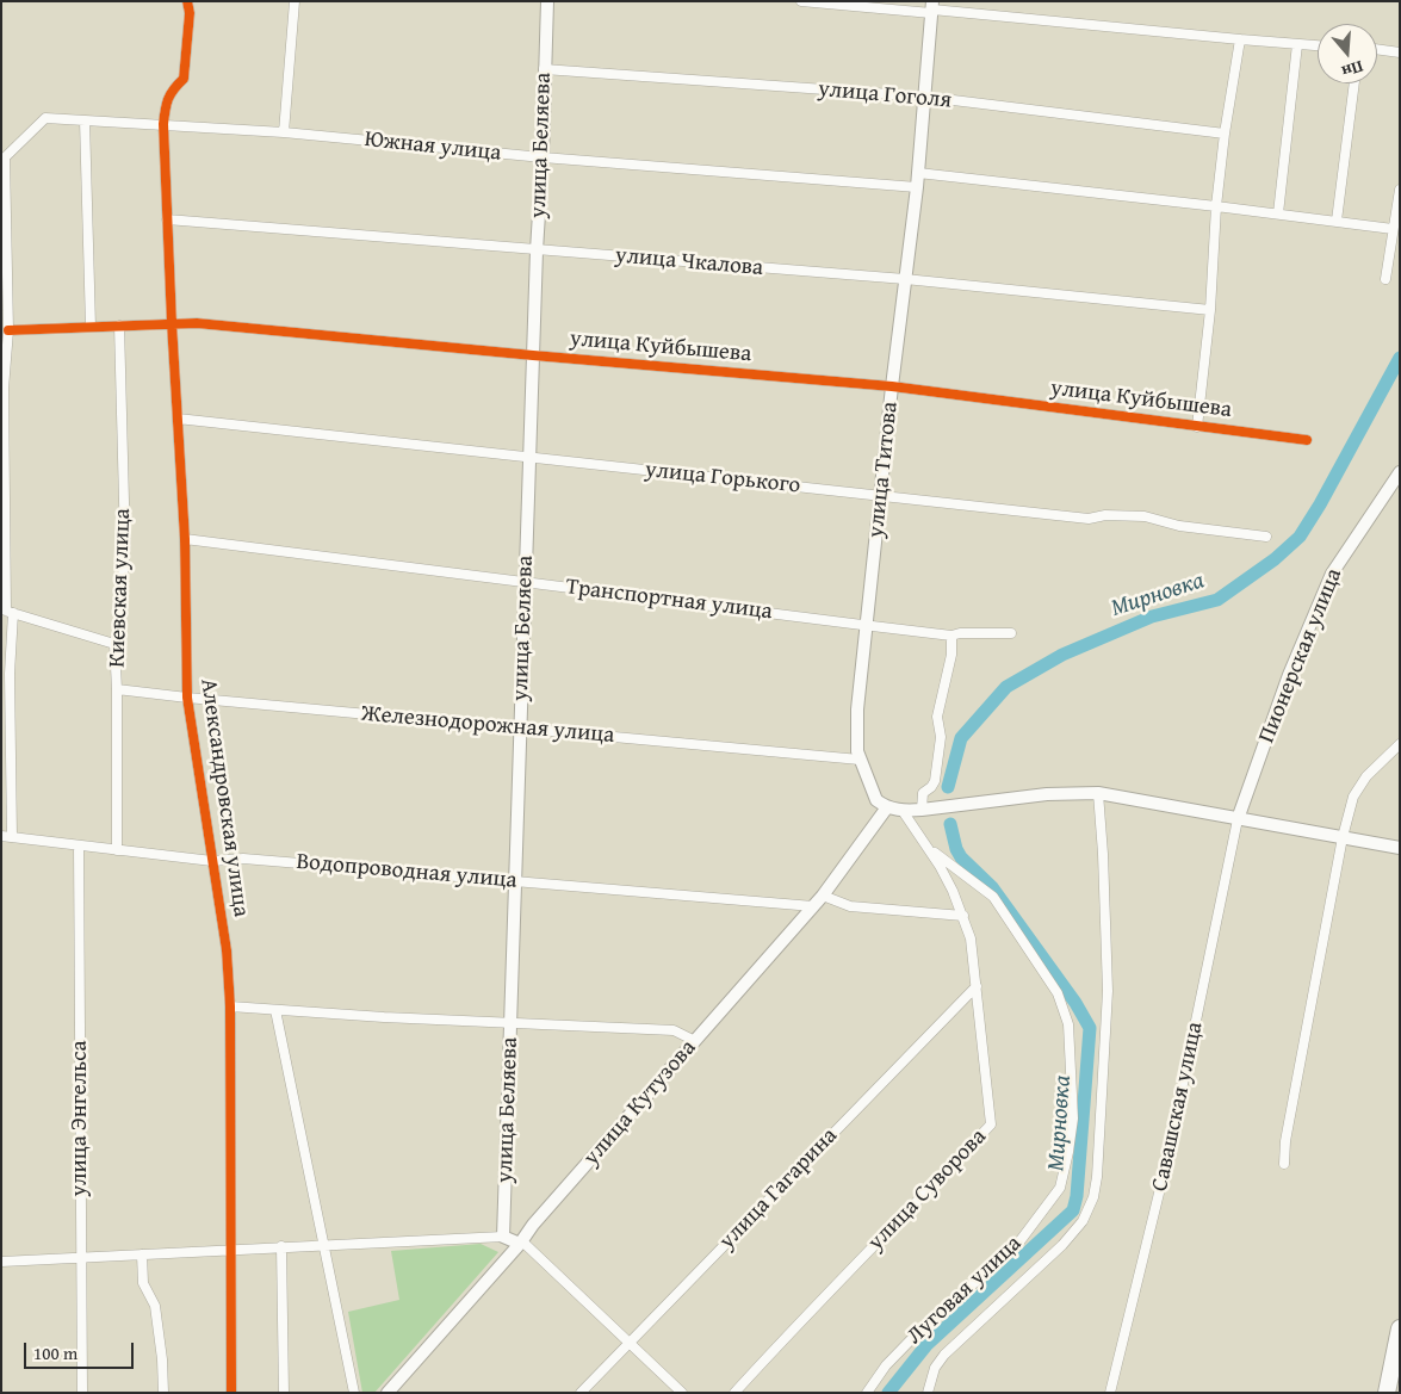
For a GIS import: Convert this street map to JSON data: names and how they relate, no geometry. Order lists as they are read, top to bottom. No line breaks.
{"streets":{"main road":["улица Беляева","улица Титова","Пионерская улица","улица Кутузова"],"street":["улица Гоголя","Южная улица","улица Чкалова","улица Куйбышева","улица Горького","Киевская улица","Транспортная улица","Железнодорожная улица","Александровская улица","Водопроводная улица","Савашская улица","улица Энгельса","улица Гагарина","улица Суворова","Луговая улица"]},"crossings":[["улица Гоголя","улица Беляева"],["улица Гоголя","улица Титова"],["улица Беляева","Южная улица"],["улица Беляева","улица Чкалова"],["улица Беляева","улица Куйбышева"],["улица Беляева","улица Горького"],["улица Беляева","Транспортная улица"],["улица Беляева","Железнодорожная улица"],["улица Беляева","Водопроводная улица"],["Южная улица","улица Титова"],["Южная улица","Александровская улица"],["улица Чкалова","улица Титова"],["улица Чкалова","Александровская улица"],["улица Куйбышева","улица Титова"],["улица Куйбышева","Киевская улица"],["улица Куйбышева","Александровская улица"],["улица Титова","улица Горького"],["улица Титова","Транспортная улица"],["улица Титова","Железнодорожная улица"],["улица Титова","улица Кутузова"],["улица Горького","Александровская улица"],["Киевская улица","Железнодорожная улица"],["Киевская улица","Водопроводная улица"],["Транспортная улица","Александровская улица"],["Пионерская улица","Савашская улица"],["Железнодорожная улица","Александровская улица"],["Александровская улица","Водопроводная улица"],["Водопроводная улица","улица Кутузова"],["Водопроводная улица","улица Энгельса"],["улица Гагарина","улица Суворова"],["улица Суворова","Луговая улица"]],"water":["Мирновка"],"scale_bar":"100 m","north":"bottom"}
